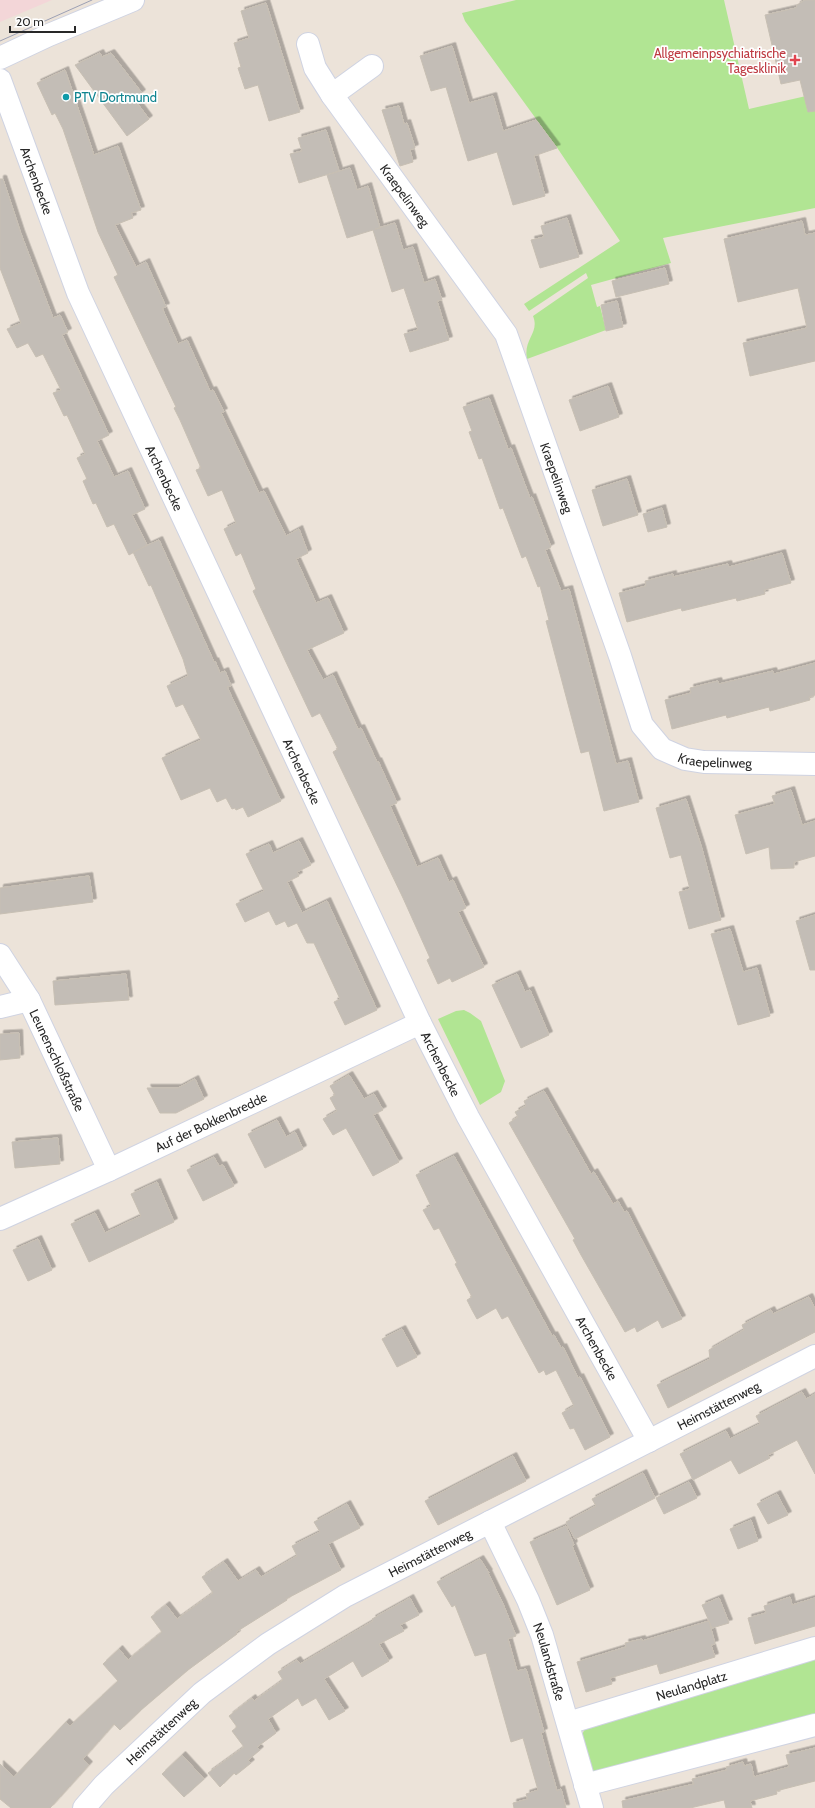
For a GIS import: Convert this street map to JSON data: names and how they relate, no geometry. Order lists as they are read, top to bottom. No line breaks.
{"streets":{"street":["Archenbecke","Kraepelinweg","Leunenschloßstraße","Auf der Bokkenbredde","Heimstättenweg","Neulandstraße","Neulandplatz"]},"crossings":[["Archenbecke","Auf der Bokkenbredde"],["Archenbecke","Heimstättenweg"],["Leunenschloßstraße","Auf der Bokkenbredde"],["Heimstättenweg","Neulandstraße"],["Neulandstraße","Neulandplatz"]],"places":{"health":["Allgemeinpsychiatrische Tagesklinik"],"other":["PTV Dortmund"]},"scale_bar":"20 m"}
